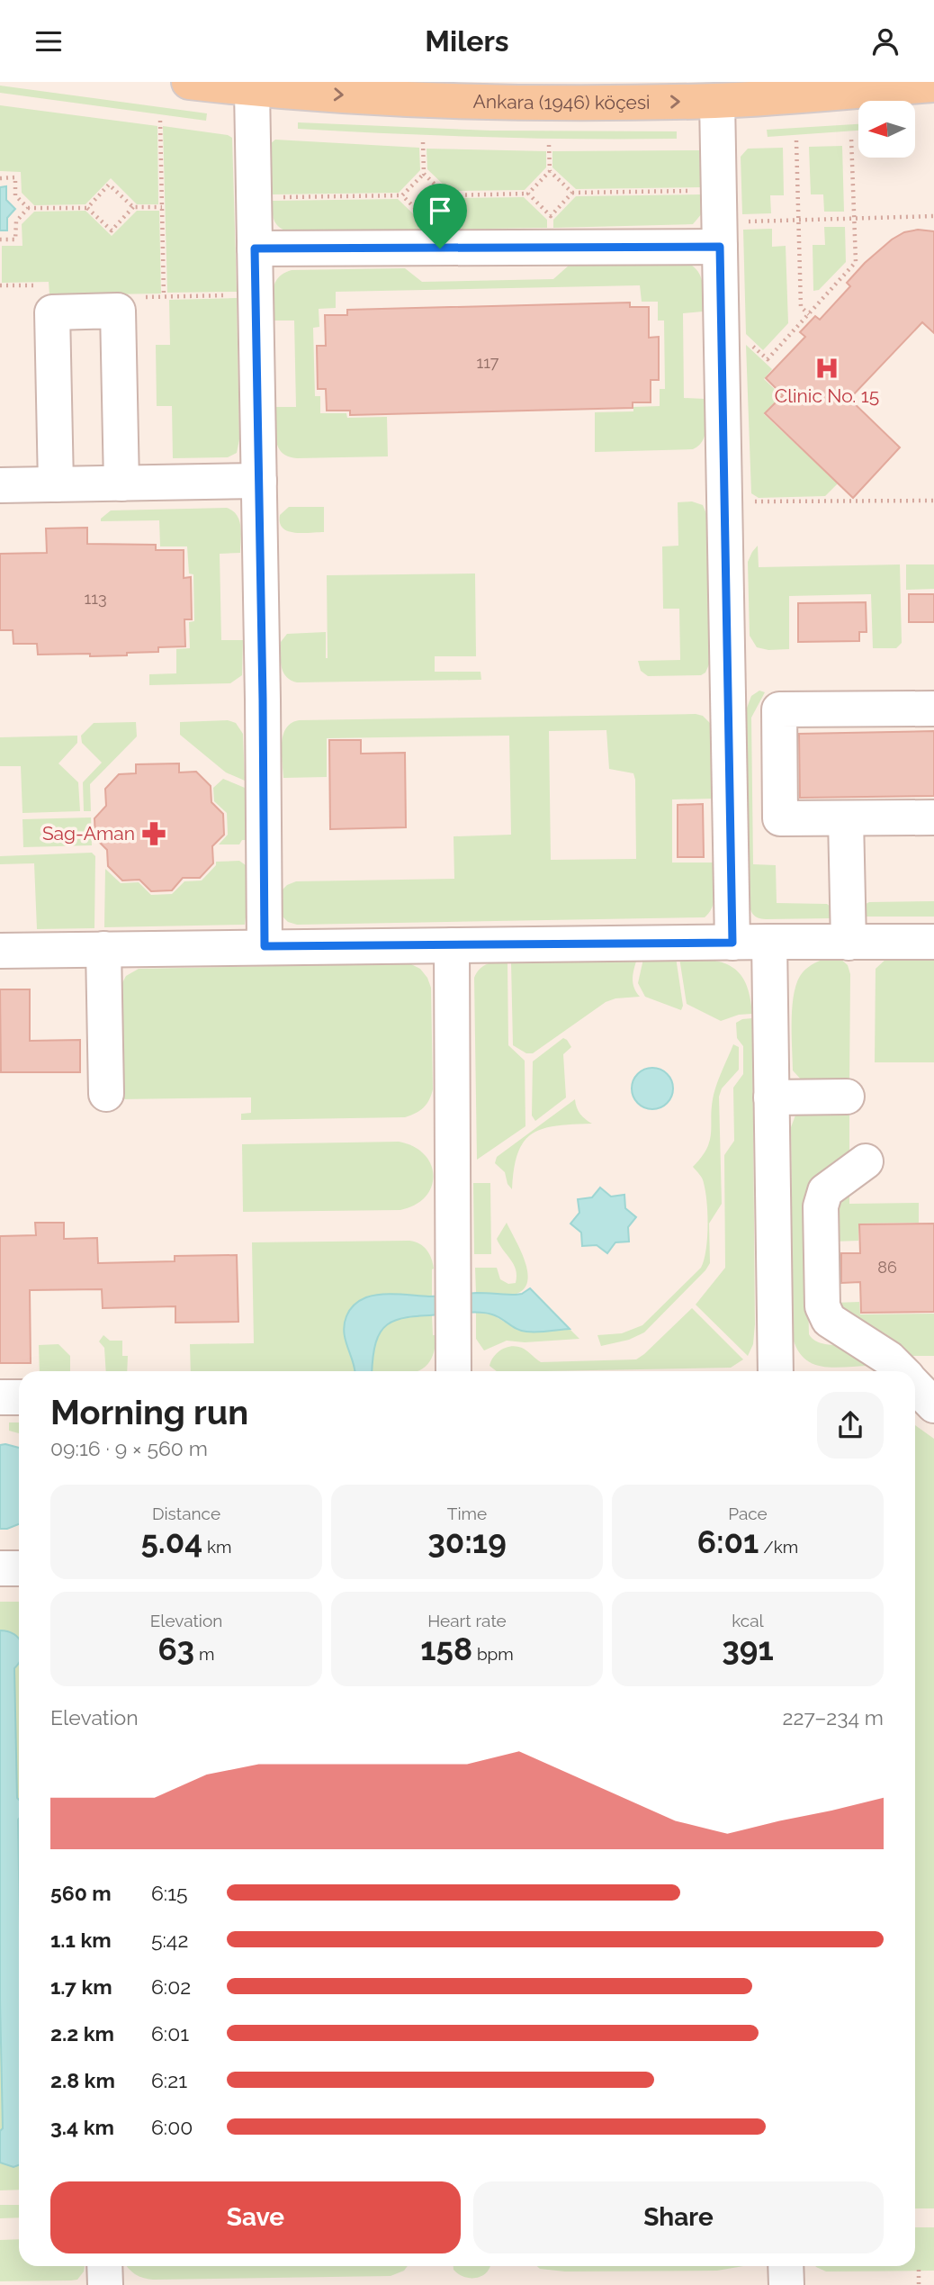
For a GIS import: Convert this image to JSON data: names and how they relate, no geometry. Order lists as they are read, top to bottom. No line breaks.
{"streets":{"main road":["Ankara (1946) köçesi"]},"one_way":["Ankara (1946) köçesi"],"places":{"hospital":["Clinic No. 15"],"pharmacy":["Sag-Aman"]},"house_numbers":["117","113","86"],"north":"left","page":{"header":"Milers","heading":["Morning run","09:16 · 9 × 560 m"],"stats":[["Distance","5.04 km"],["Time","30:19"],["Pace","6:01 /km"],["Elevation","63 m"],["Heart rate","158 bpm"],["kcal","391"]],"chart":["Elevation","227–234 m"],"list":[{"name":"560 m","note":"6:15"},{"name":"1.1 km","note":"5:42"},{"name":"1.7 km","note":"6:02"},{"name":"2.2 km","note":"6:01"},{"name":"2.8 km","note":"6:21"},{"name":"3.4 km","note":"6:00"}],"buttons":["Save","Share"]}}
